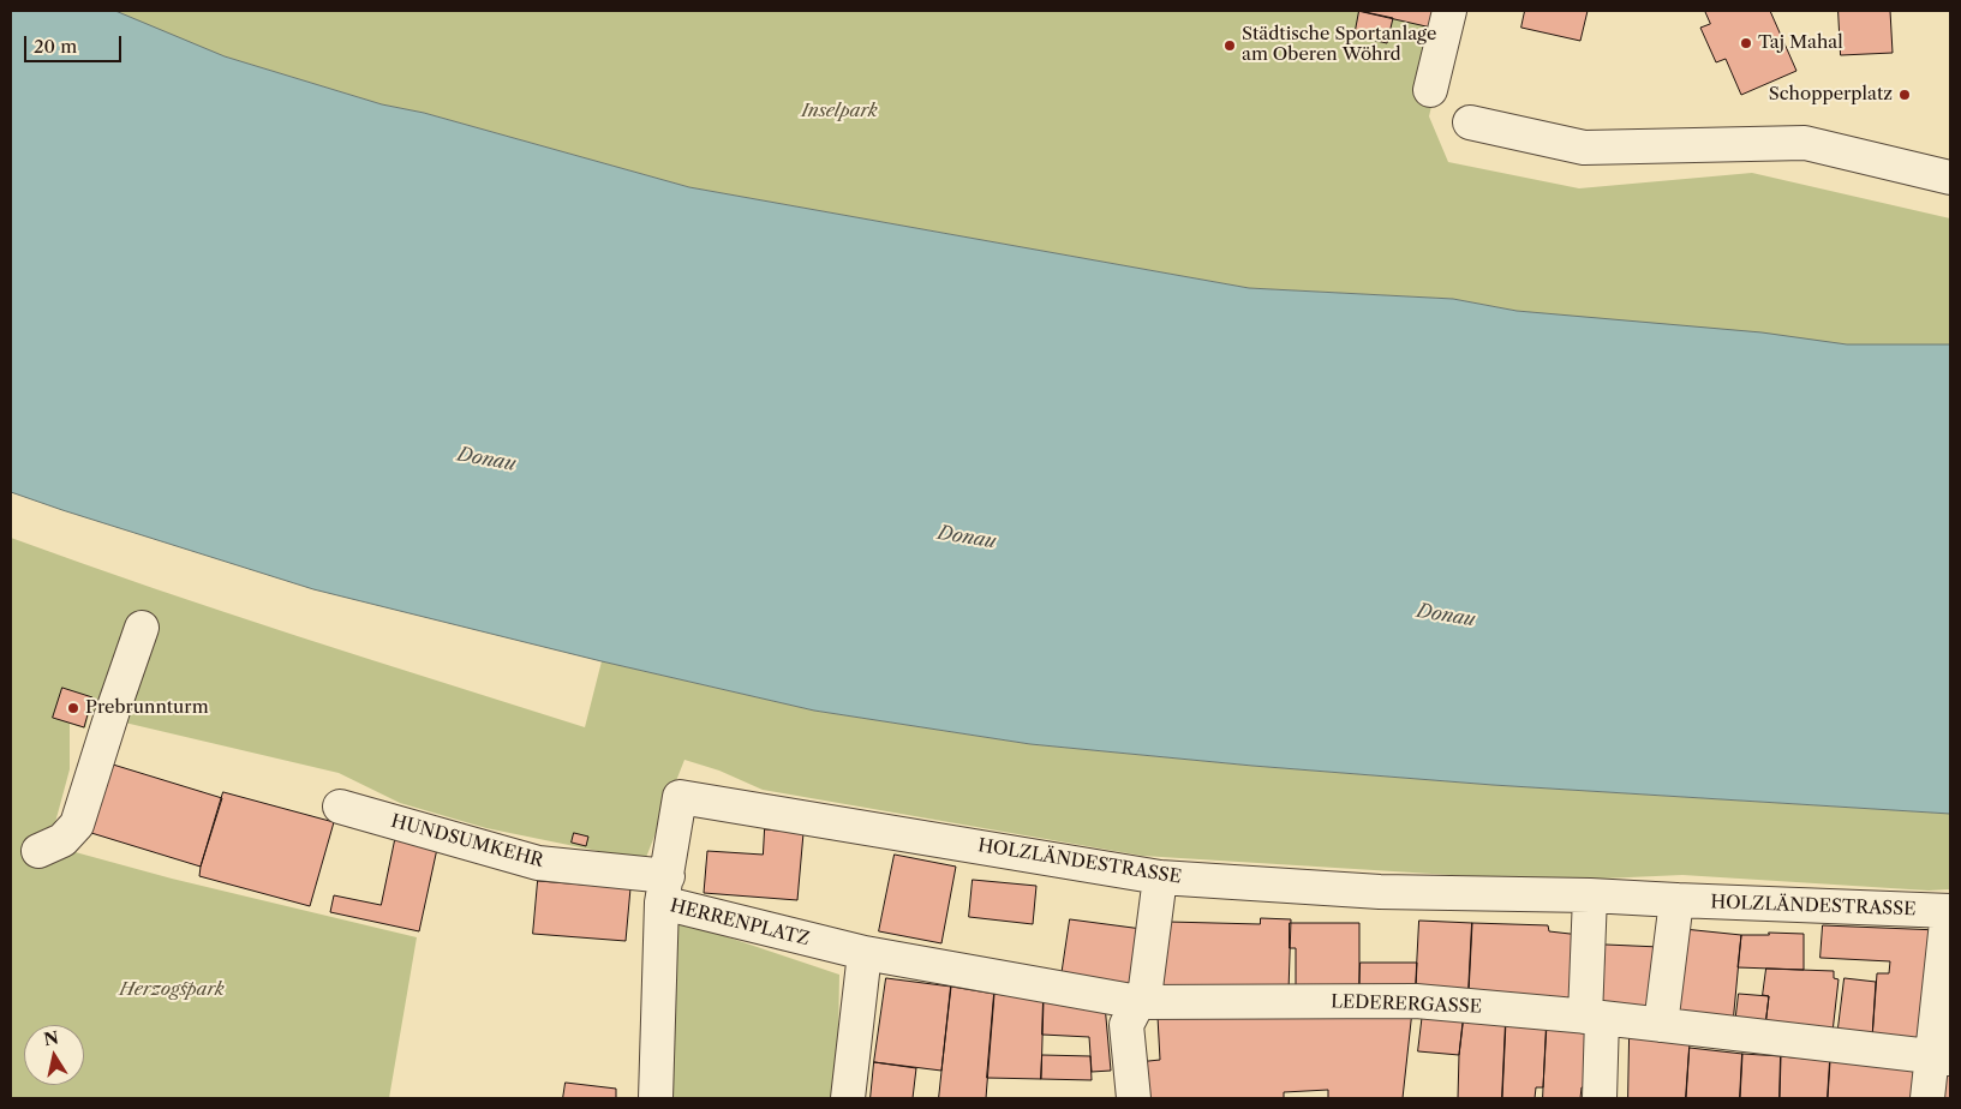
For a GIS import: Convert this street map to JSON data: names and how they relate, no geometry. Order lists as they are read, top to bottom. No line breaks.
{"streets":{"street":["HUNDSUMKEHR","HOLZLÄNDESTRASSE","HERRENPLATZ","LEDERERGASSE"]},"crossings":[["HUNDSUMKEHR","HOLZLÄNDESTRASSE"],["HUNDSUMKEHR","HERRENPLATZ"],["HOLZLÄNDESTRASSE","HERRENPLATZ"],["HERRENPLATZ","LEDERERGASSE"]],"water":["Donau"],"parks":["Inselpark","Herzogspark"],"places":["Taj Mahal","Städtische Sportanlage am Oberen Wöhrd","Schopperplatz","Prebrunnturm"],"scale_bar":"20 m","north":"top"}
